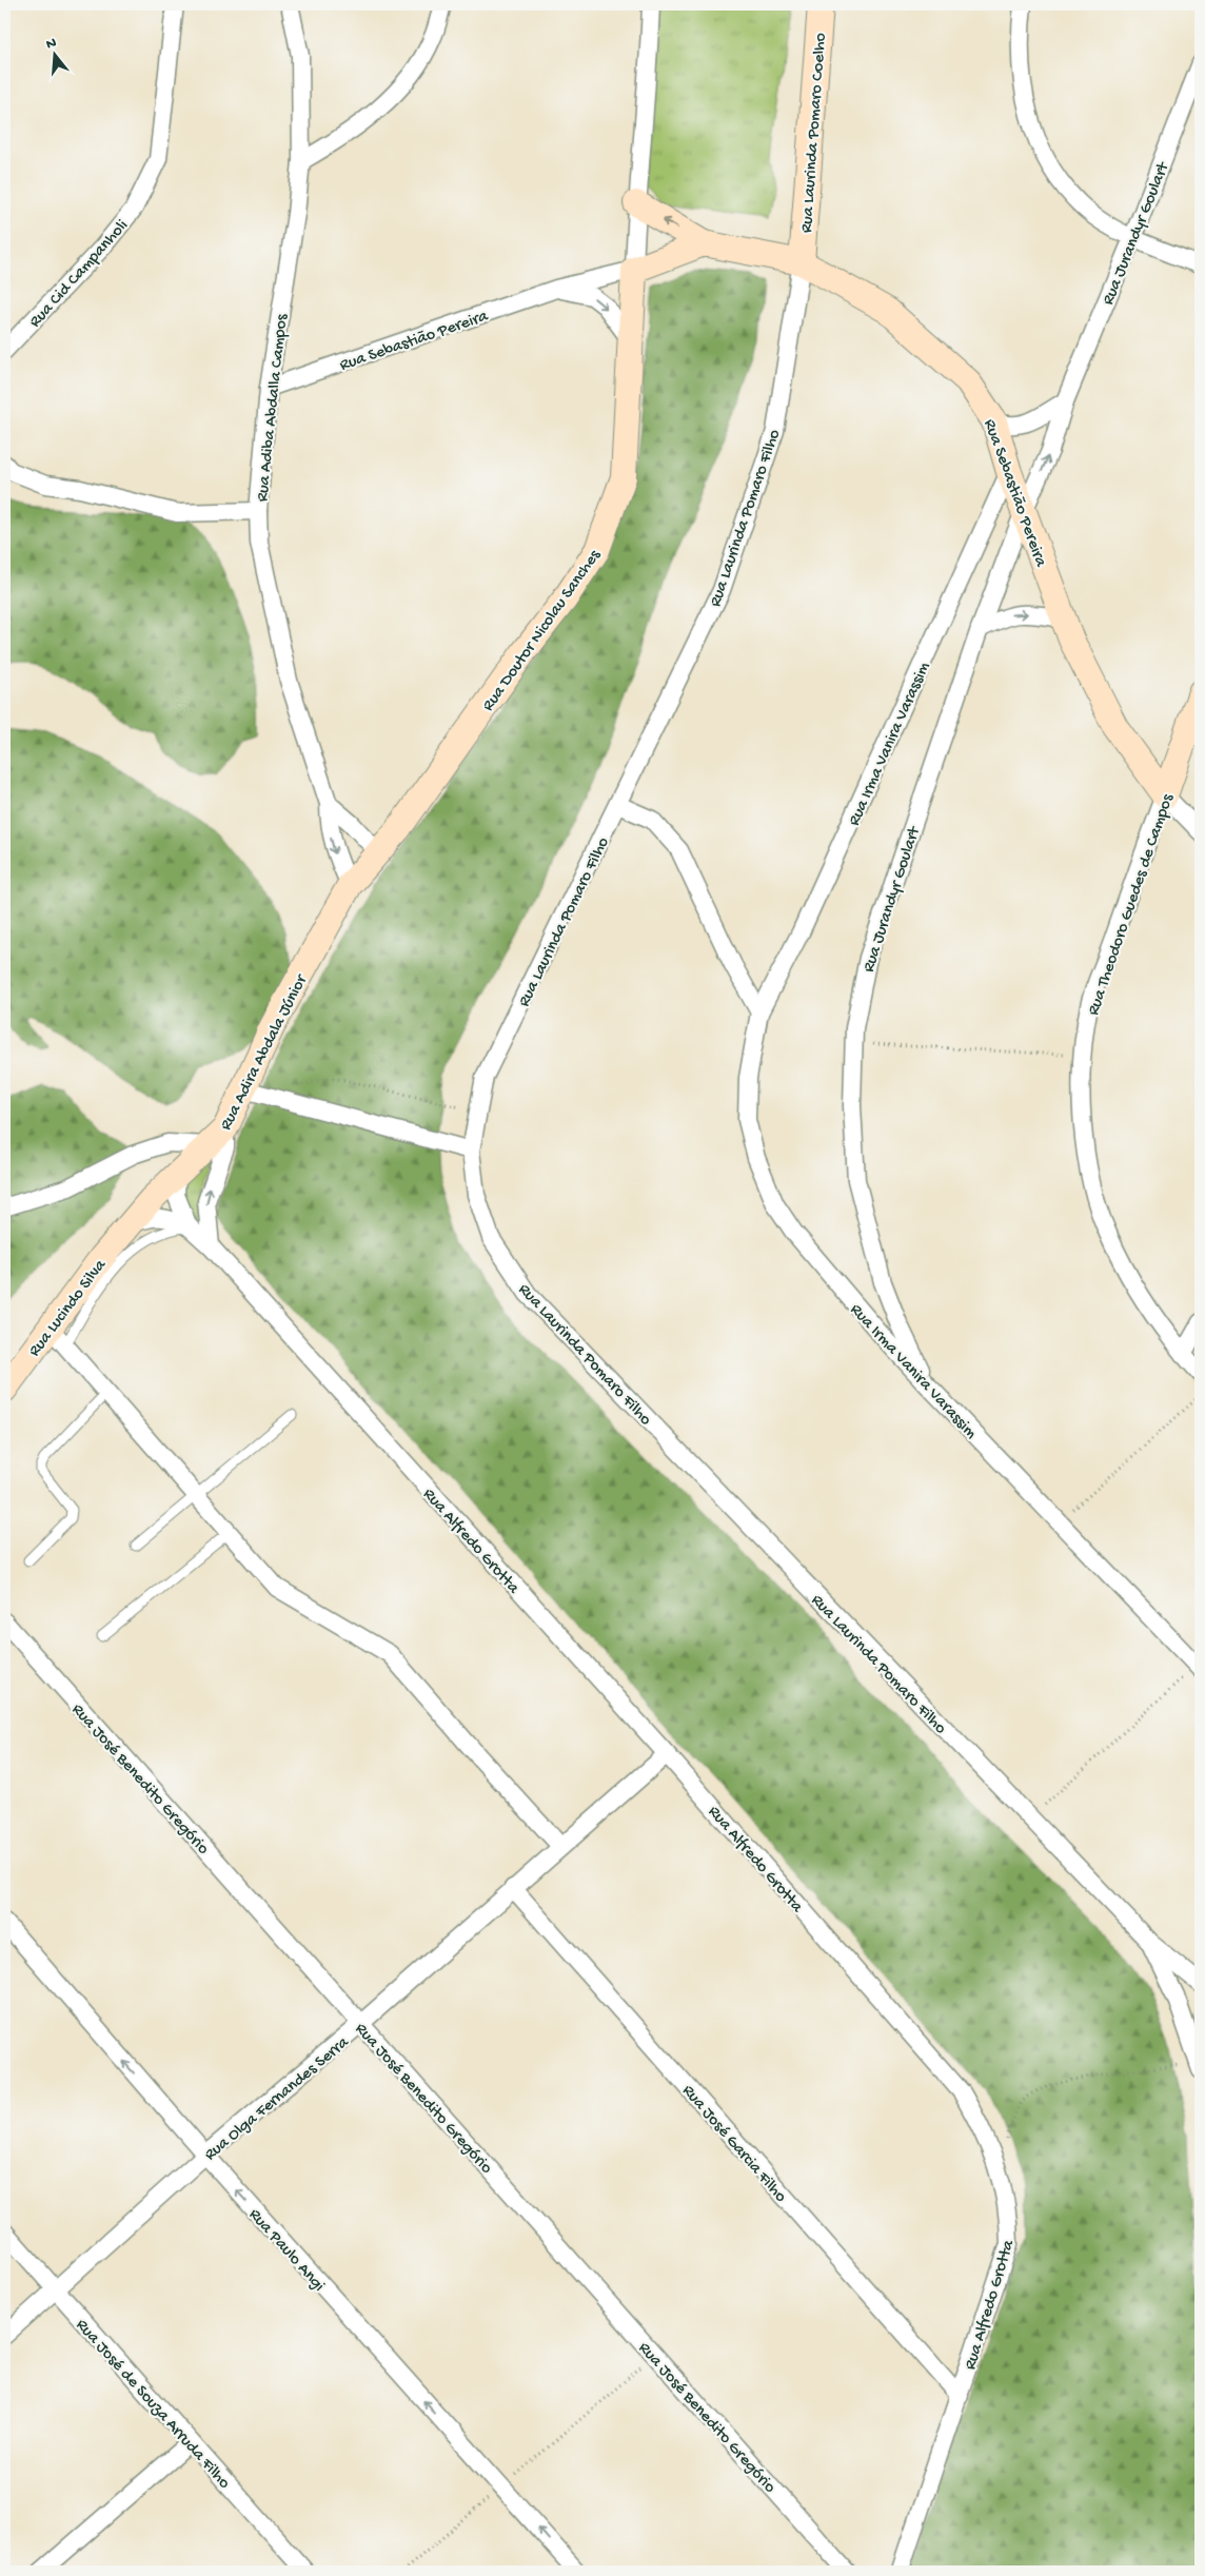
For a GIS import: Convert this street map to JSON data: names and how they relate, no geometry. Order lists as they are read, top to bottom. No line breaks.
{"streets":{"street":["Rua Laurinda Pomaro Coelho","Rua Jurandyr Goulart","Rua Cid Campanholi","Rua Sebastião Pereira","Rua Adiba Abdalla Campos","Rua Laurinda Pomaro Filho","Rua Doutor Nicolau Sanches","Rua Irma Vanira Varassim","Rua Theodoro Guedes de Campos","Rua Adira Abdala Júnior","Rua Lucindo Silva","Rua Alfredo Grotta","Rua José Benedito Gregório","Rua Olga Fernandes Serra","Rua José Garcia Filho","Rua Paulo Angi","Rua José de Souza Arruda Filho"]},"crossings":[["Rua Laurinda Pomaro Coelho","Rua Sebastião Pereira"],["Rua Laurinda Pomaro Coelho","Rua Laurinda Pomaro Filho"],["Rua Jurandyr Goulart","Rua Sebastião Pereira"],["Rua Jurandyr Goulart","Rua Irma Vanira Varassim"],["Rua Sebastião Pereira","Rua Adiba Abdalla Campos"],["Rua Sebastião Pereira","Rua Laurinda Pomaro Filho"],["Rua Sebastião Pereira","Rua Doutor Nicolau Sanches"],["Rua Sebastião Pereira","Rua Irma Vanira Varassim"],["Rua Sebastião Pereira","Rua Theodoro Guedes de Campos"],["Rua Adiba Abdalla Campos","Rua Doutor Nicolau Sanches"],["Rua Adiba Abdalla Campos","Rua Adira Abdala Júnior"],["Rua Doutor Nicolau Sanches","Rua Adira Abdala Júnior"],["Rua Adira Abdala Júnior","Rua Lucindo Silva"],["Rua Adira Abdala Júnior","Rua Alfredo Grotta"],["Rua Alfredo Grotta","Rua Olga Fernandes Serra"],["Rua Alfredo Grotta","Rua José Garcia Filho"],["Rua José Benedito Gregório","Rua Olga Fernandes Serra"],["Rua Olga Fernandes Serra","Rua José Garcia Filho"],["Rua Olga Fernandes Serra","Rua Paulo Angi"],["Rua Olga Fernandes Serra","Rua José de Souza Arruda Filho"]],"one_way":["Rua Paulo Angi"],"north":"top"}
